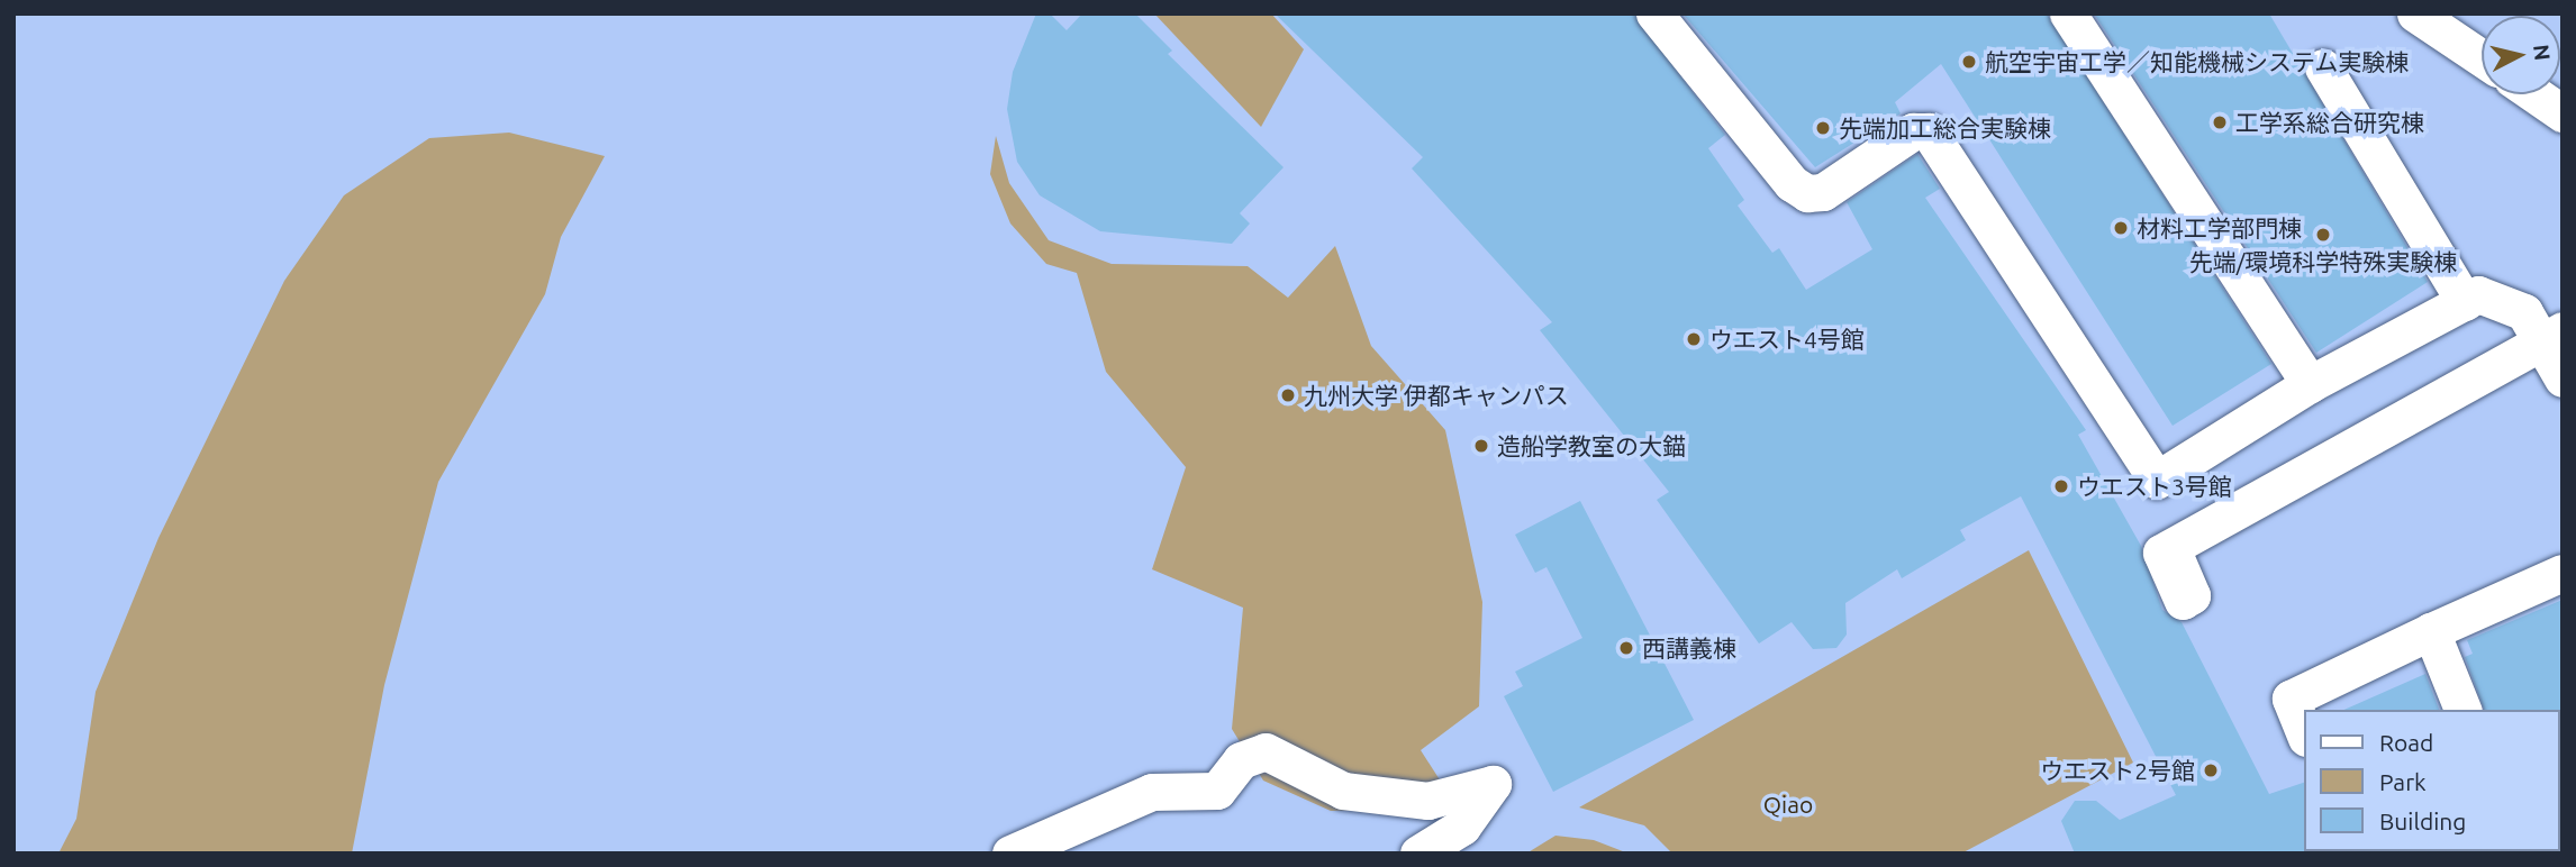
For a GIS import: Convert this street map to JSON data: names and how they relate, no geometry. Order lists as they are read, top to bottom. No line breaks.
{"parks":["Qiao"],"places":["航空宇宙工学／知能機械システム実験棟","工学系総合研究棟","先端加工総合実験棟","材料工学部門棟","先端/環境科学特殊実験棟","ウエスト4号館","九州大学 伊都キャンパス","造船学教室の大錨","ウエスト3号館","西講義棟","ウエスト2号館"],"legend":["Road","Park","Building"],"north":"right"}
